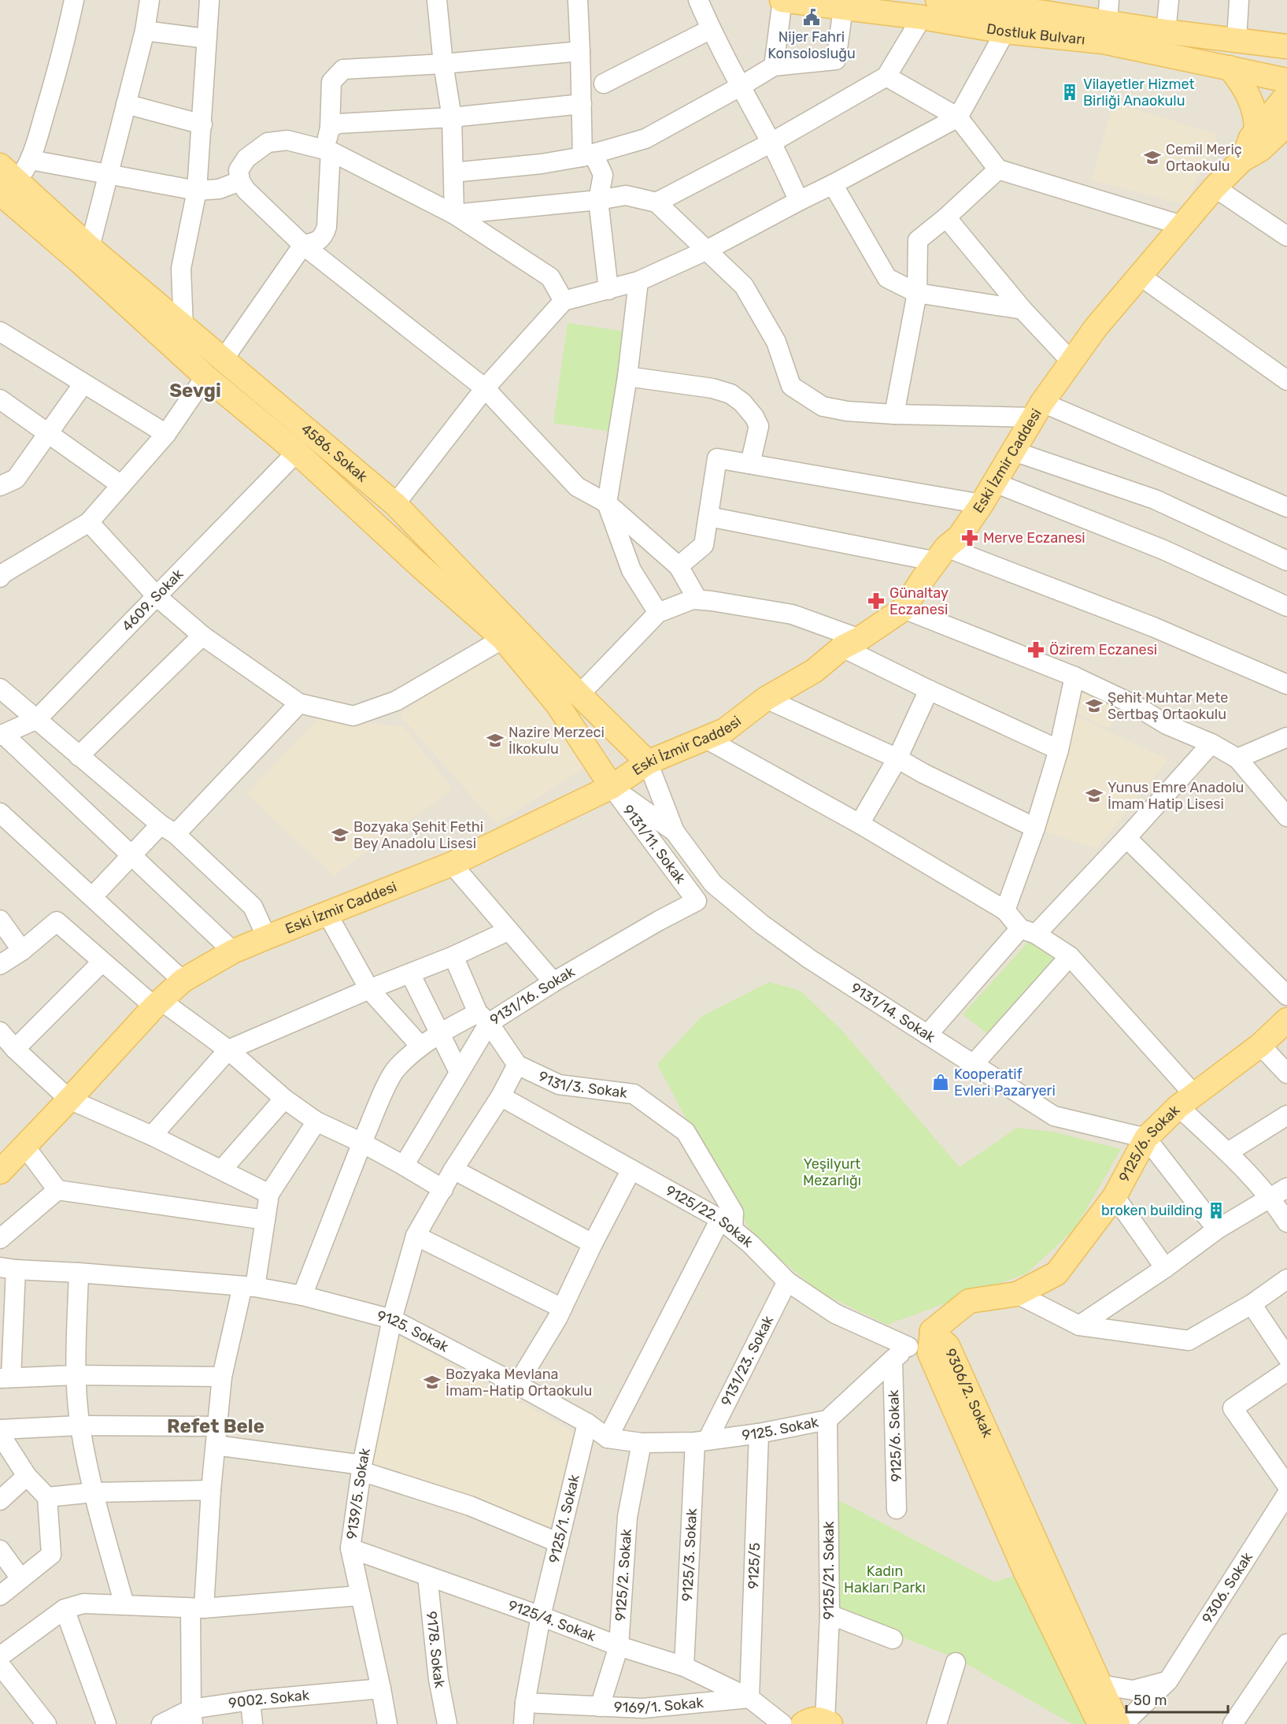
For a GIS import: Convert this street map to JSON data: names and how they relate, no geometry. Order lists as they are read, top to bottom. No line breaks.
{"streets":{"main road":["Dostluk Bulvarı","4586. Sokak","Eski İzmir Caddesi","9125/6. Sokak","9306/2. Sokak"],"street":["4609. Sokak","9131/11. Sokak","9131/16. Sokak","9131/14. Sokak","9131/3. Sokak","9125/22. Sokak","9125. Sokak","9131/23. Sokak","9139/5. Sokak","9125/1. Sokak","9125/3. Sokak","9125/5","9125/21. Sokak","9125/2. Sokak","9306. Sokak","9125/4. Sokak","9178. Sokak","9002. Sokak","9169/1. Sokak"]},"crossings":[["4586. Sokak","Eski İzmir Caddesi"],["4586. Sokak","4609. Sokak"],["4586. Sokak","9131/11. Sokak"],["4586. Sokak","9131/14. Sokak"],["Eski İzmir Caddesi","9131/11. Sokak"],["Eski İzmir Caddesi","9131/14. Sokak"],["9131/11. Sokak","9131/16. Sokak"],["9131/11. Sokak","9131/14. Sokak"],["9131/14. Sokak","9125/6. Sokak"],["9131/3. Sokak","9125/22. Sokak"],["9131/3. Sokak","9139/5. Sokak"],["9125/6. Sokak","9125/22. Sokak"],["9125/6. Sokak","9125. Sokak"],["9125/6. Sokak","9306/2. Sokak"],["9125/22. Sokak","9131/23. Sokak"],["9125/22. Sokak","9139/5. Sokak"],["9125. Sokak","9131/23. Sokak"],["9125. Sokak","9139/5. Sokak"],["9125. Sokak","9125/1. Sokak"],["9125. Sokak","9125/3. Sokak"],["9125. Sokak","9125/5"],["9125. Sokak","9125/21. Sokak"],["9125. Sokak","9125/2. Sokak"],["9131/23. Sokak","9125/3. Sokak"],["9139/5. Sokak","9125/4. Sokak"],["9139/5. Sokak","9002. Sokak"],["9125/1. Sokak","9125/4. Sokak"],["9125/3. Sokak","9125/4. Sokak"],["9125/5","9125/4. Sokak"],["9125/5","9169/1. Sokak"],["9125/2. Sokak","9125/4. Sokak"],["9125/2. Sokak","9169/1. Sokak"],["9125/4. Sokak","9178. Sokak"],["9125/4. Sokak","9169/1. Sokak"]],"districts":["Sevgi","Refet Bele"],"parks":["Yeşilyurt Mezarlığı","Kadın Hakları Parkı"],"places":{"public building":["Nijer Fahri Konsolosluğu"],"building":["Vilayetler Hizmet Birliği Anaokulu","broken building"],"school or university":["Cemil Meriç Ortaokulu","Şehit Muhtar Mete Sertbaş Ortaokulu","Nazire Merzeci İlkokulu","Yunus Emre Anadolu İmam Hatip Lisesi","Bozyaka Şehit Fethi Bey Anadolu Lisesi","Bozyaka Mevlana İmam-Hatip Ortaokulu"],"pharmacy":["Merve Eczanesi","Günaltay Eczanesi","Özirem Eczanesi"],"shop":["Kooperatif Evleri Pazaryeri"]},"scale_bar":"50 m"}
